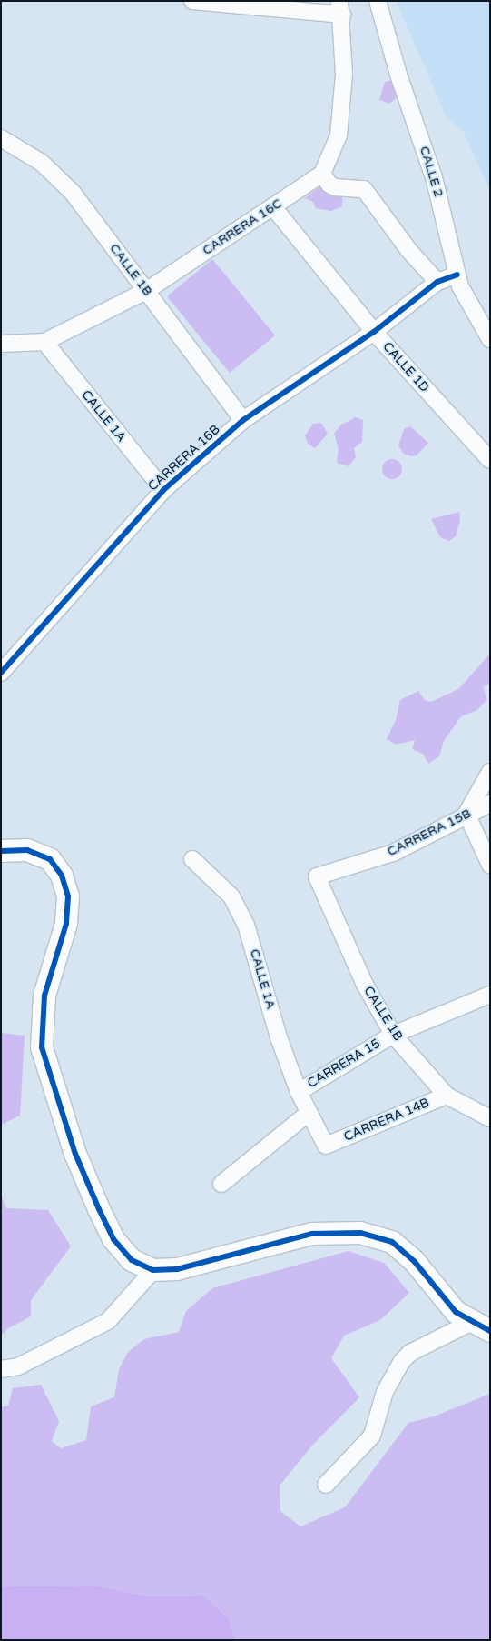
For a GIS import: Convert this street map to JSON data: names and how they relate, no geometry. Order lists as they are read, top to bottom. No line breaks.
{"streets":{"street":["CALLE 2","CARRERA 16C","CALLE 1B","CALLE 1D","CALLE 1A","CARRERA 16B","CARRERA 15B","CARRERA 15","CARRERA 14B"]},"crossings":[["CALLE 2","CARRERA 16B"],["CARRERA 16C","CALLE 1B"],["CARRERA 16C","CALLE 1D"],["CARRERA 16C","CALLE 1A"],["CALLE 1B","CARRERA 16B"],["CALLE 1B","CARRERA 15B"],["CALLE 1B","CARRERA 15"],["CALLE 1B","CARRERA 14B"],["CALLE 1D","CARRERA 16B"],["CALLE 1A","CARRERA 16B"],["CALLE 1A","CARRERA 15"],["CALLE 1A","CARRERA 14B"]]}
